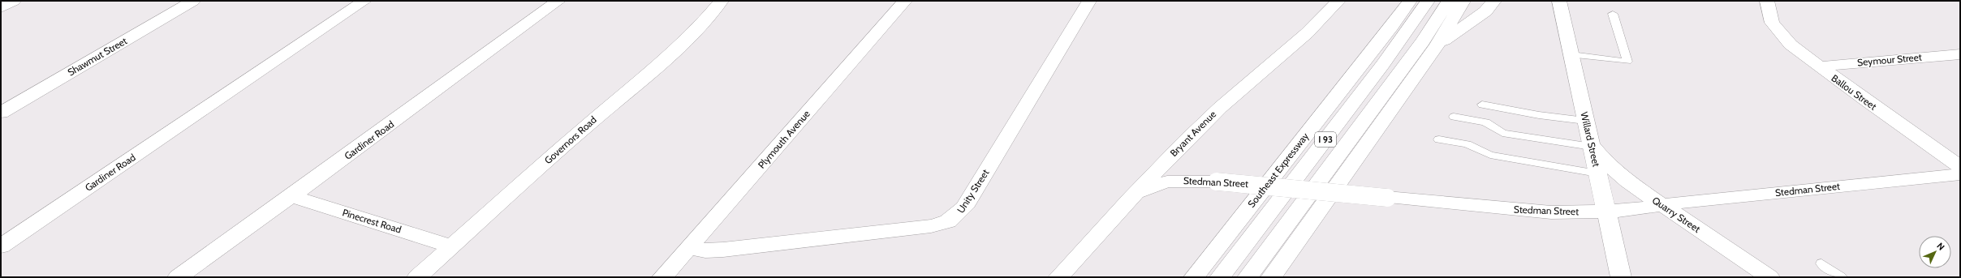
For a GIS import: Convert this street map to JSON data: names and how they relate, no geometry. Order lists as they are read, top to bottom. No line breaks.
{"streets":{"main road":["Shawmut Street","Seymour Street","Ballou Street","Bryant Avenue","Plymouth Avenue","I 93","Willard Street","Gardiner Road","Governors Road","Southeast Expressway","Stedman Street","Unity Street","Quarry Street","Pinecrest Road"]},"crossings":[["Seymour Street","Ballou Street"],["Bryant Avenue","Stedman Street"],["Plymouth Avenue","Unity Street"],["Willard Street","Stedman Street"],["Willard Street","Quarry Street"],["Gardiner Road","Pinecrest Road"],["Governors Road","Pinecrest Road"],["Stedman Street","Quarry Street"]],"north":"top right"}
